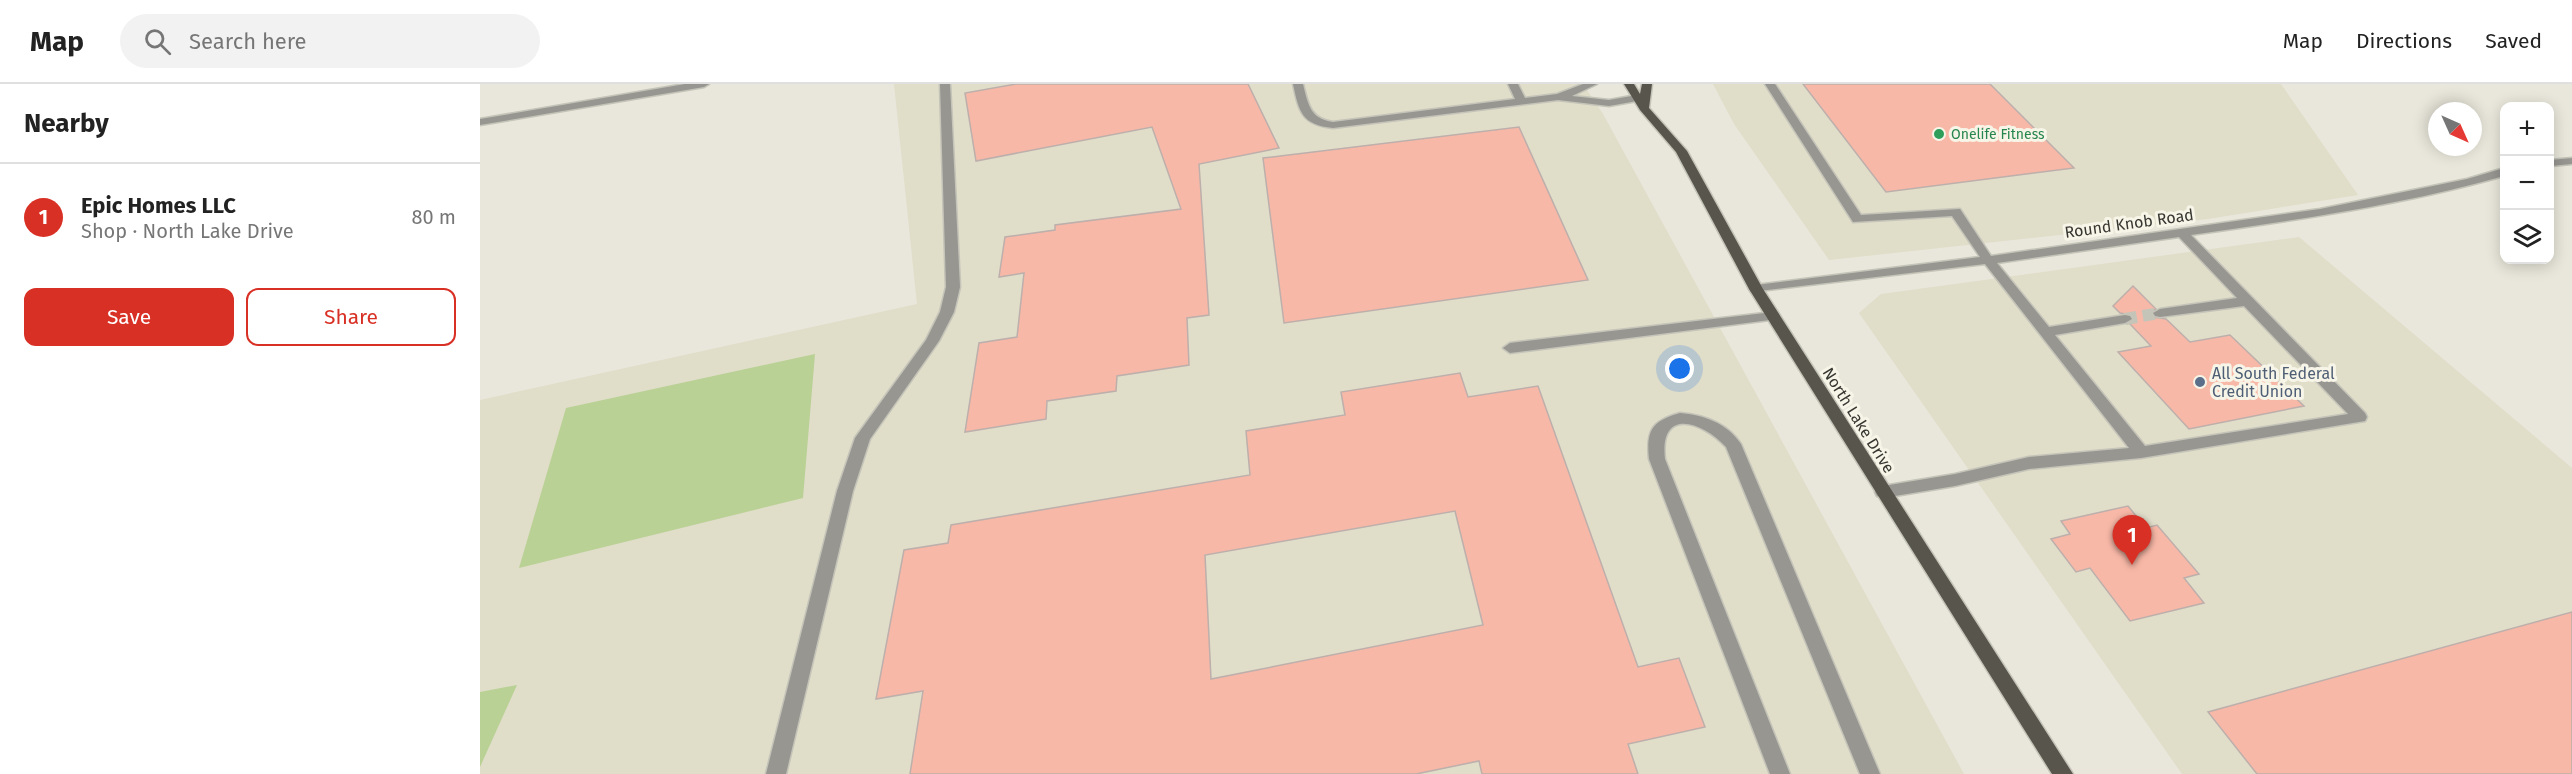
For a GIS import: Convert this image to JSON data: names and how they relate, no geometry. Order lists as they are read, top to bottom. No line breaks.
{"streets":{"main road":["North Lake Drive"],"street":["Round Knob Road"]},"crossings":[["Round Knob Road","North Lake Drive"]],"places":["Onelife Fitness","All South Federal Credit Union"],"north":"bottom right","page":{"header":"Map","search":"Search here","nav":["Map","Directions","Saved"],"heading":"Nearby","map_buttons":["+","−"],"list":[{"mark":"1","name":"Epic Homes LLC","note":"Shop · North Lake Drive","value":"80 m"}],"buttons":["Save","Share"],"pins":"1"}}
